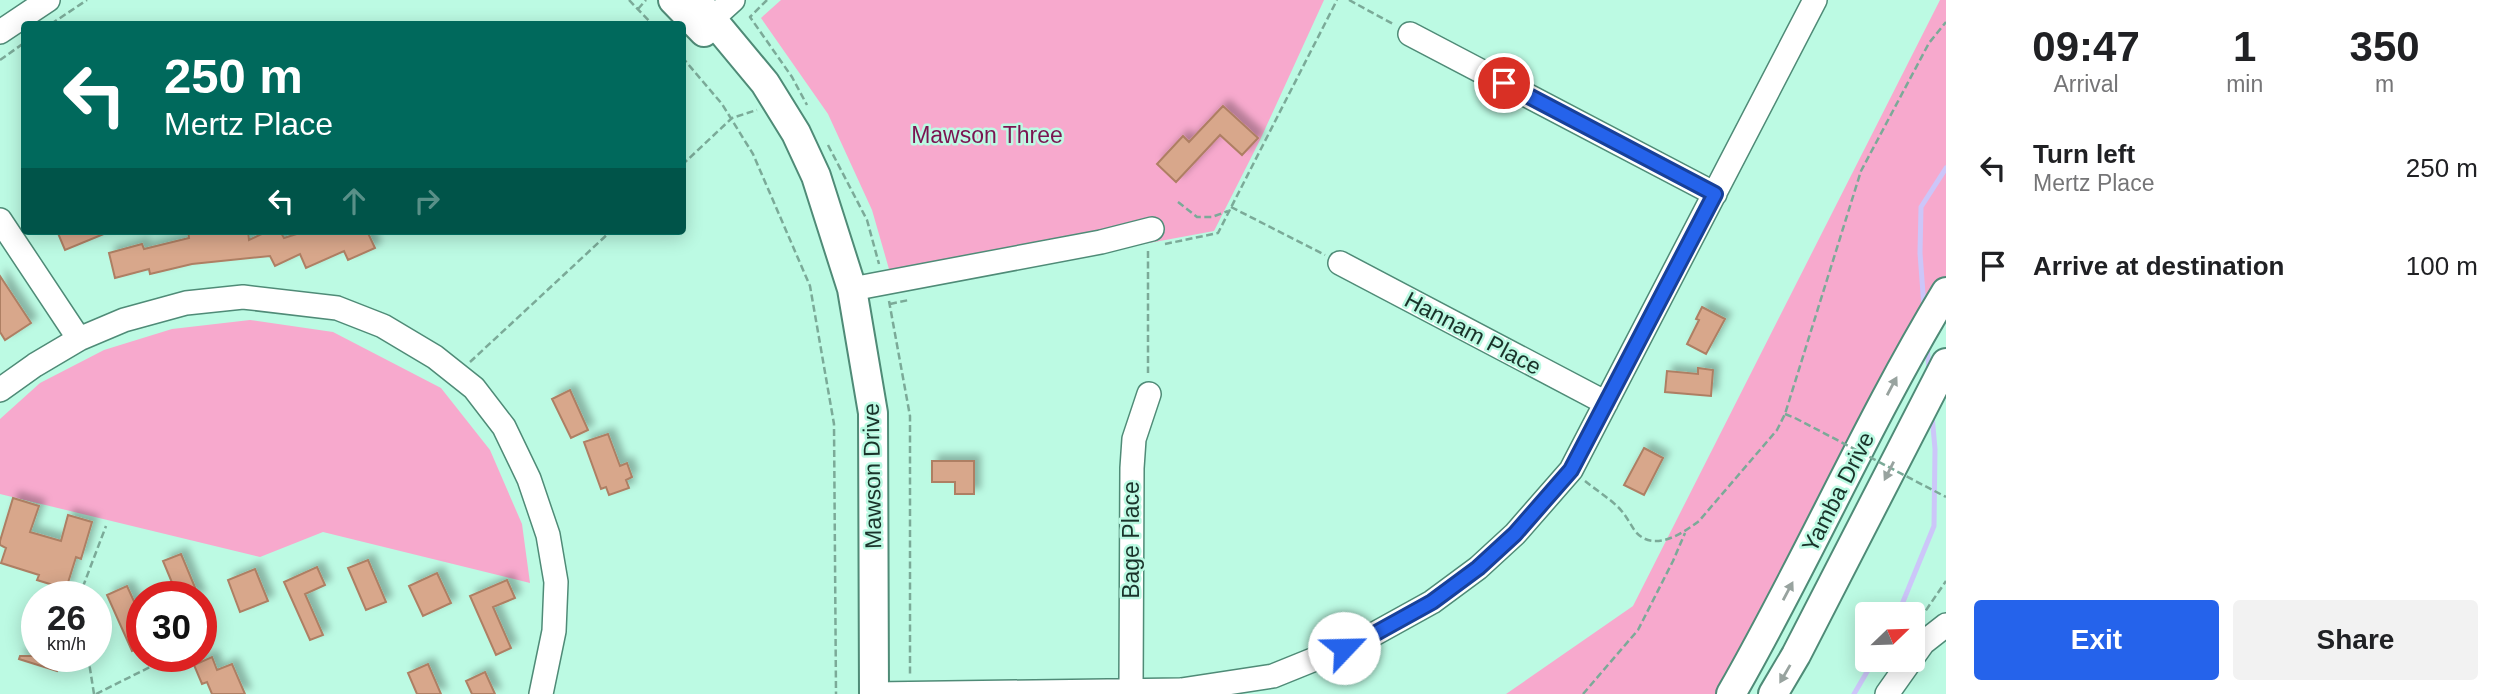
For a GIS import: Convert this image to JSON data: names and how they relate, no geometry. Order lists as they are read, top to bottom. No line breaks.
{"streets":{"main road":["Mawson Drive","Yamba Drive"],"street":["Hannam Place","Bage Place"]},"parks":["Mawson Three"],"north":"top right","page":{"eta":["09:47","Arrival","1","min","350","m"],"turn":["250 m","Mertz Place"],"list":[{"name":"Turn left","note":"Mertz Place","value":"250 m"},{"name":"Arrive at destination","value":"100 m"}],"speed":"26 km/h","limit":"30","buttons":["Exit","Share"]}}
